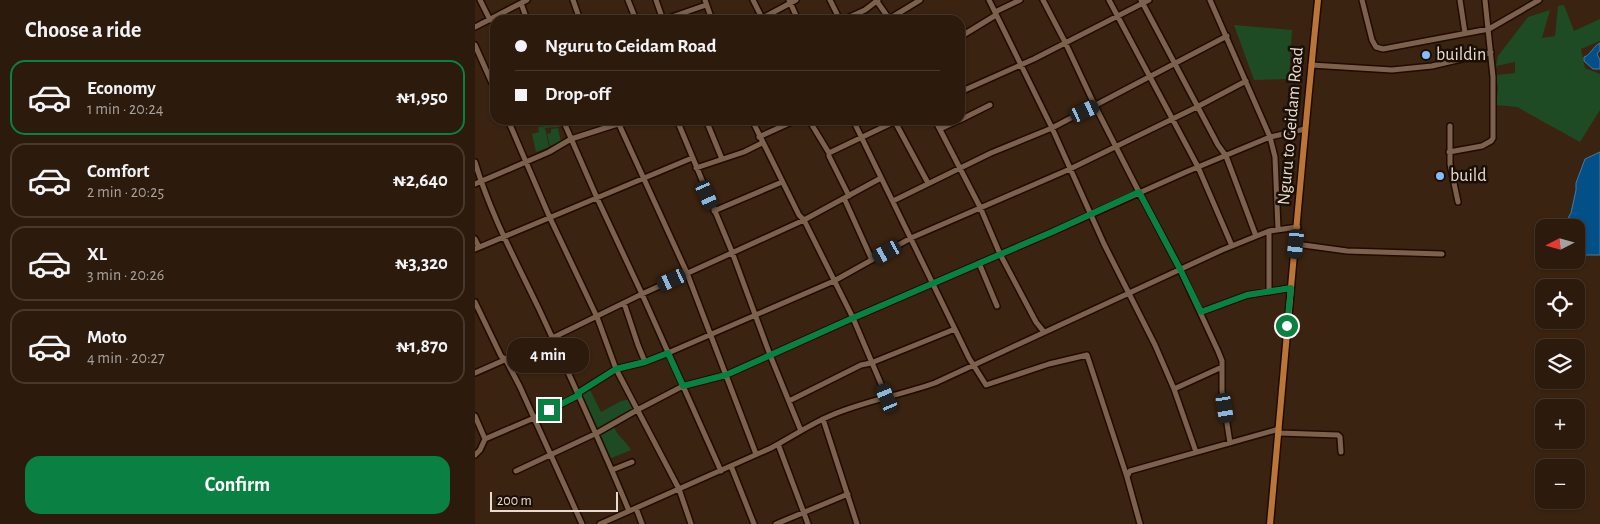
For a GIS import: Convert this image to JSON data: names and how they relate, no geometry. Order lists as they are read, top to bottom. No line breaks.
{"streets":{"main road":["Nguru to Geidam Road"]},"places":["buildin","build"],"scale_bar":"200 m","north":"left","page":{"heading":"Choose a ride","banner":["Nguru to Geidam Road","Drop-off"],"list":[{"name":"Economy","note":"1 min · 20:24","value":"₦1,950"},{"name":"Comfort","note":"2 min · 20:25","value":"₦2,640"},{"name":"XL","note":"3 min · 20:26","value":"₦3,320"},{"name":"Moto","note":"4 min · 20:27","value":"₦1,870"}],"map_buttons":["+","−"],"bubble":"4 min","buttons":"Confirm","scale":"200 m"}}
